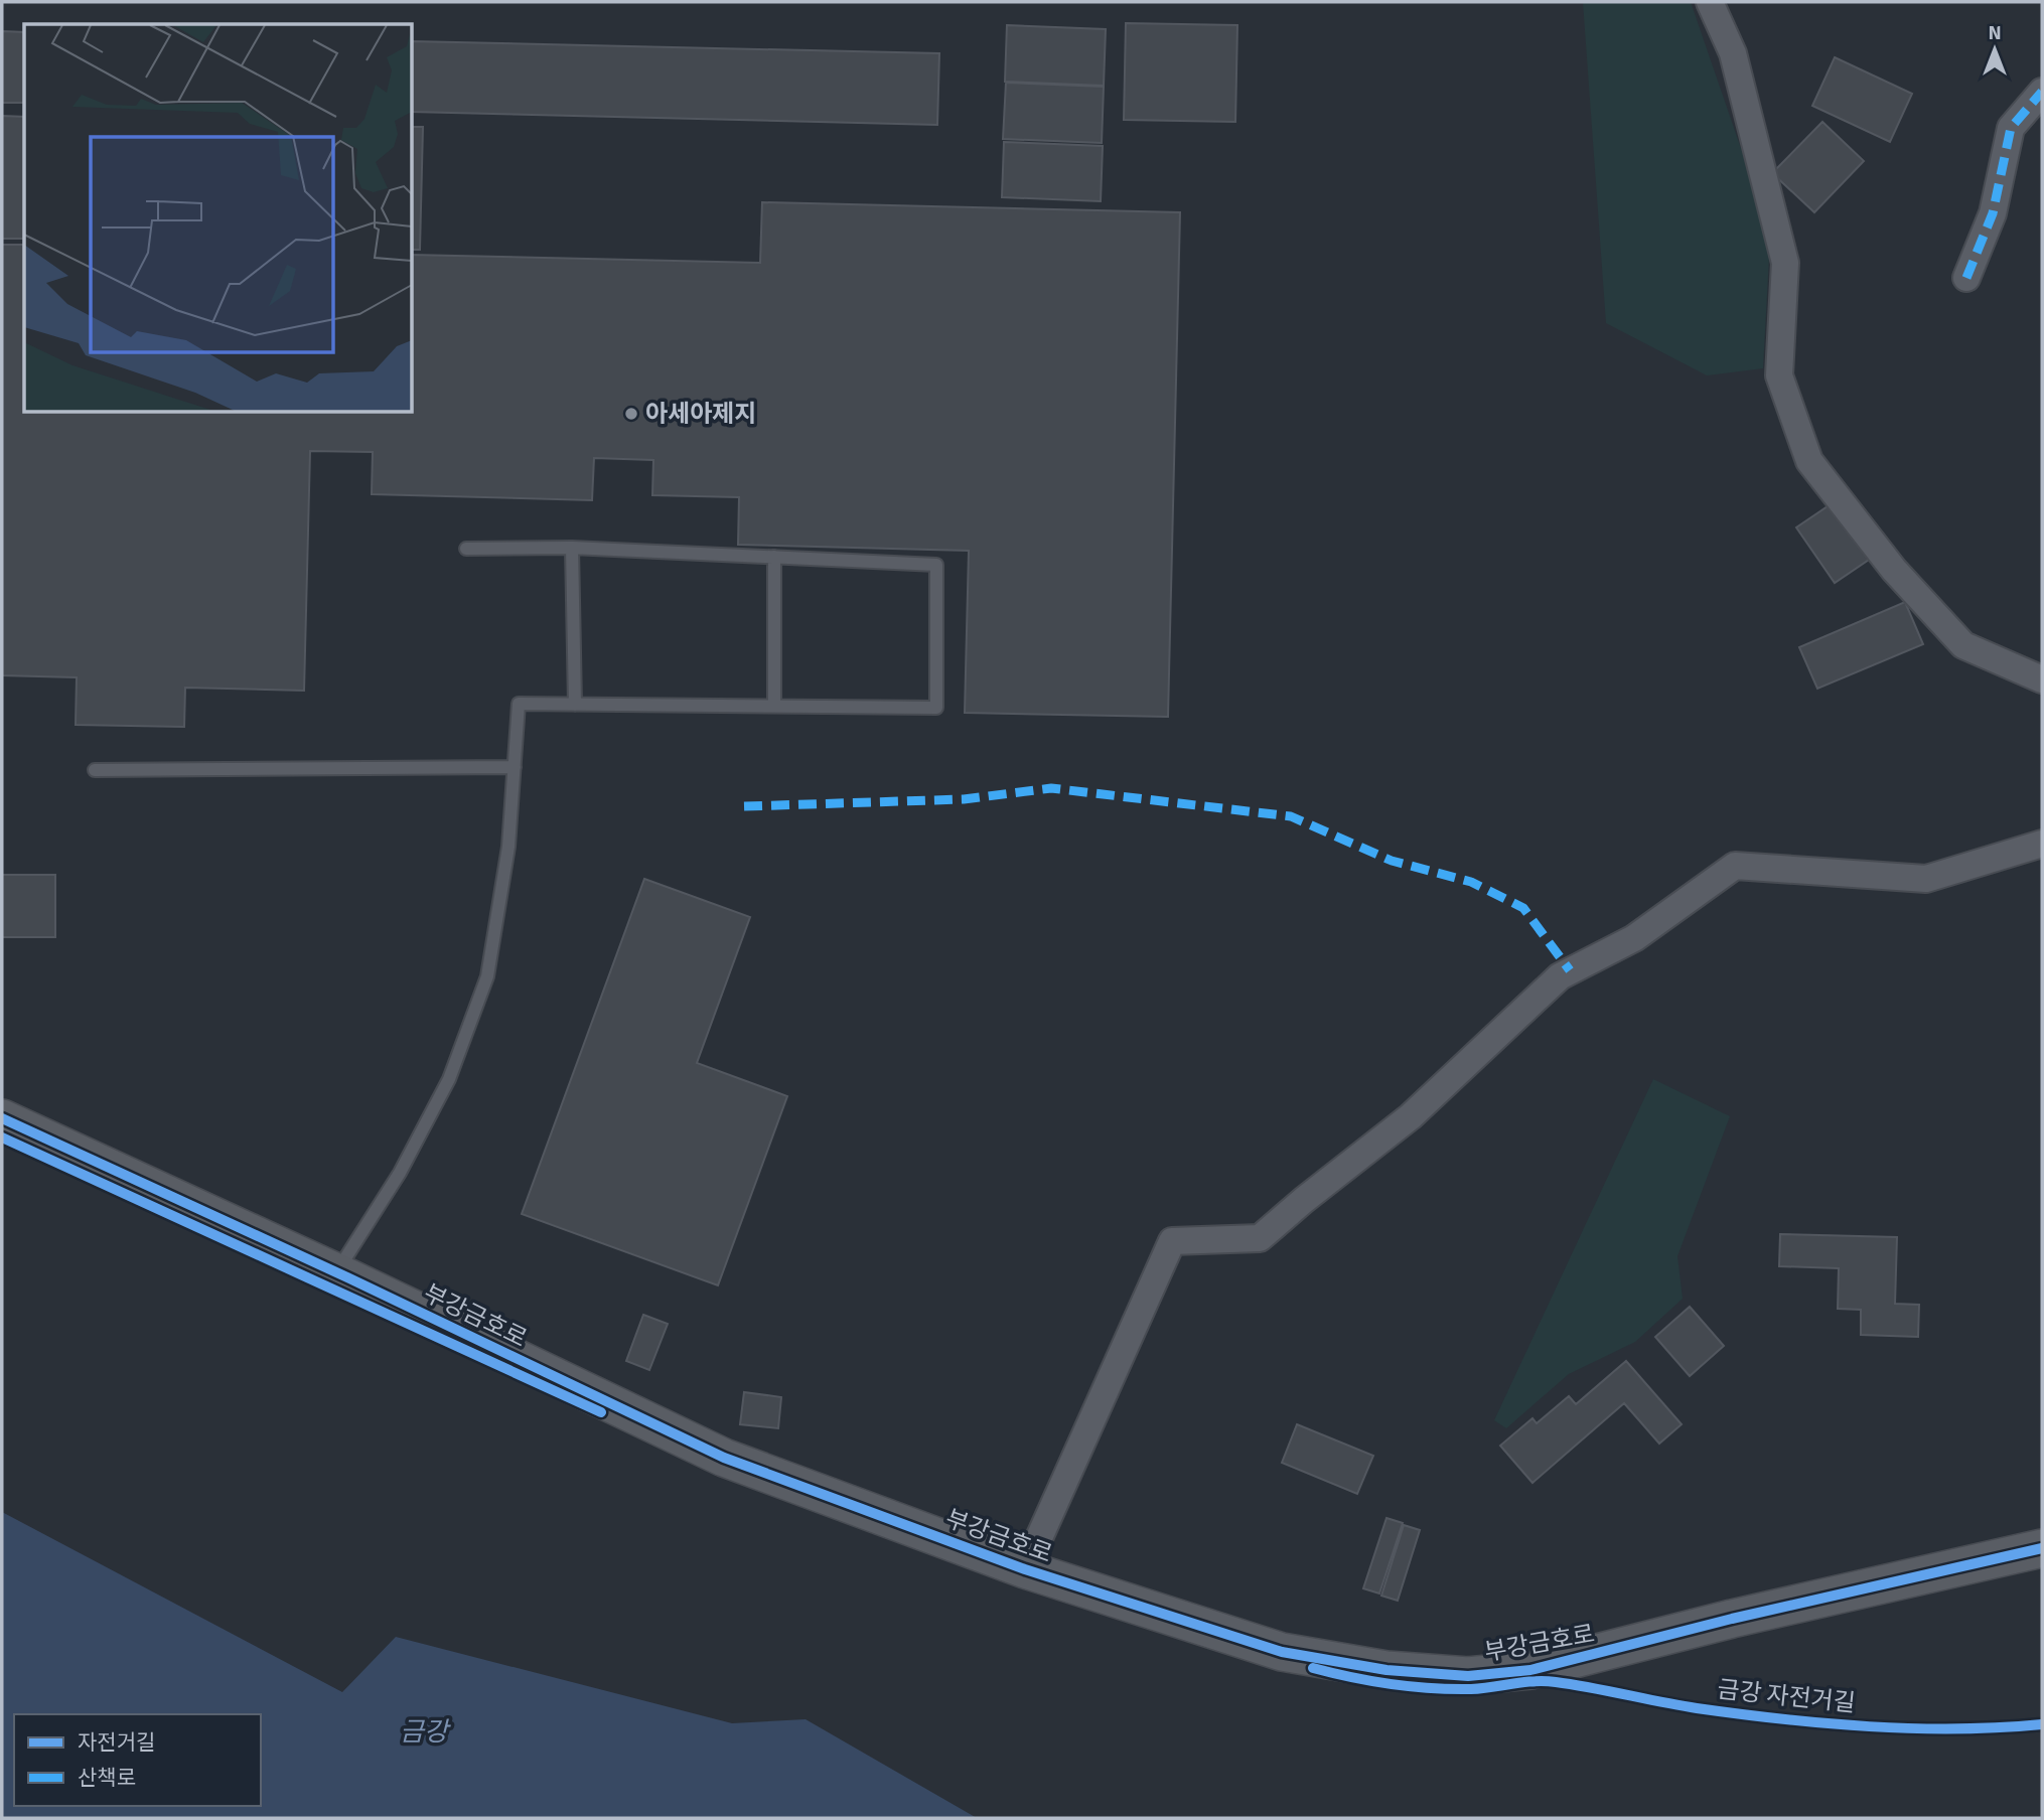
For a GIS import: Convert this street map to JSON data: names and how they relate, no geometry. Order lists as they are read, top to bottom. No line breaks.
{"streets":{"street":["부강금호로"],"cycle path":["금강 자전거길"]},"water":["금강"],"places":["아세아제지"],"legend":["자전거길","산책로"],"north":"top"}
